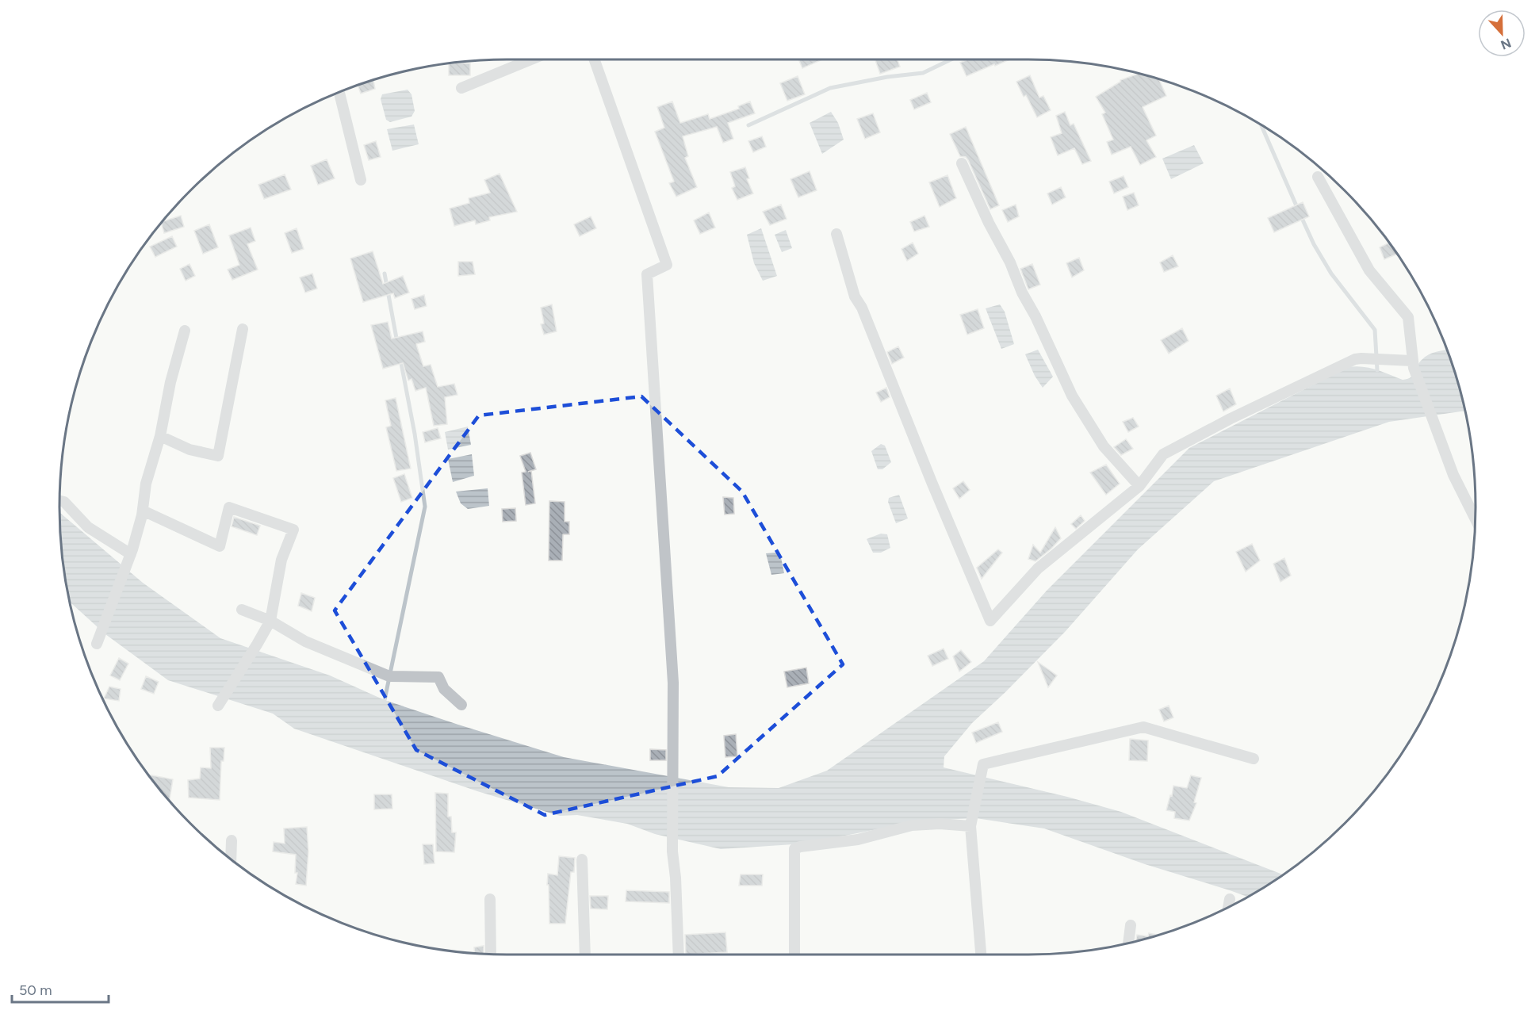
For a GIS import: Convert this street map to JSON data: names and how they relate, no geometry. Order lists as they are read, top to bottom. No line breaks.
{"scale_bar":"50 m","north":"bottom"}
